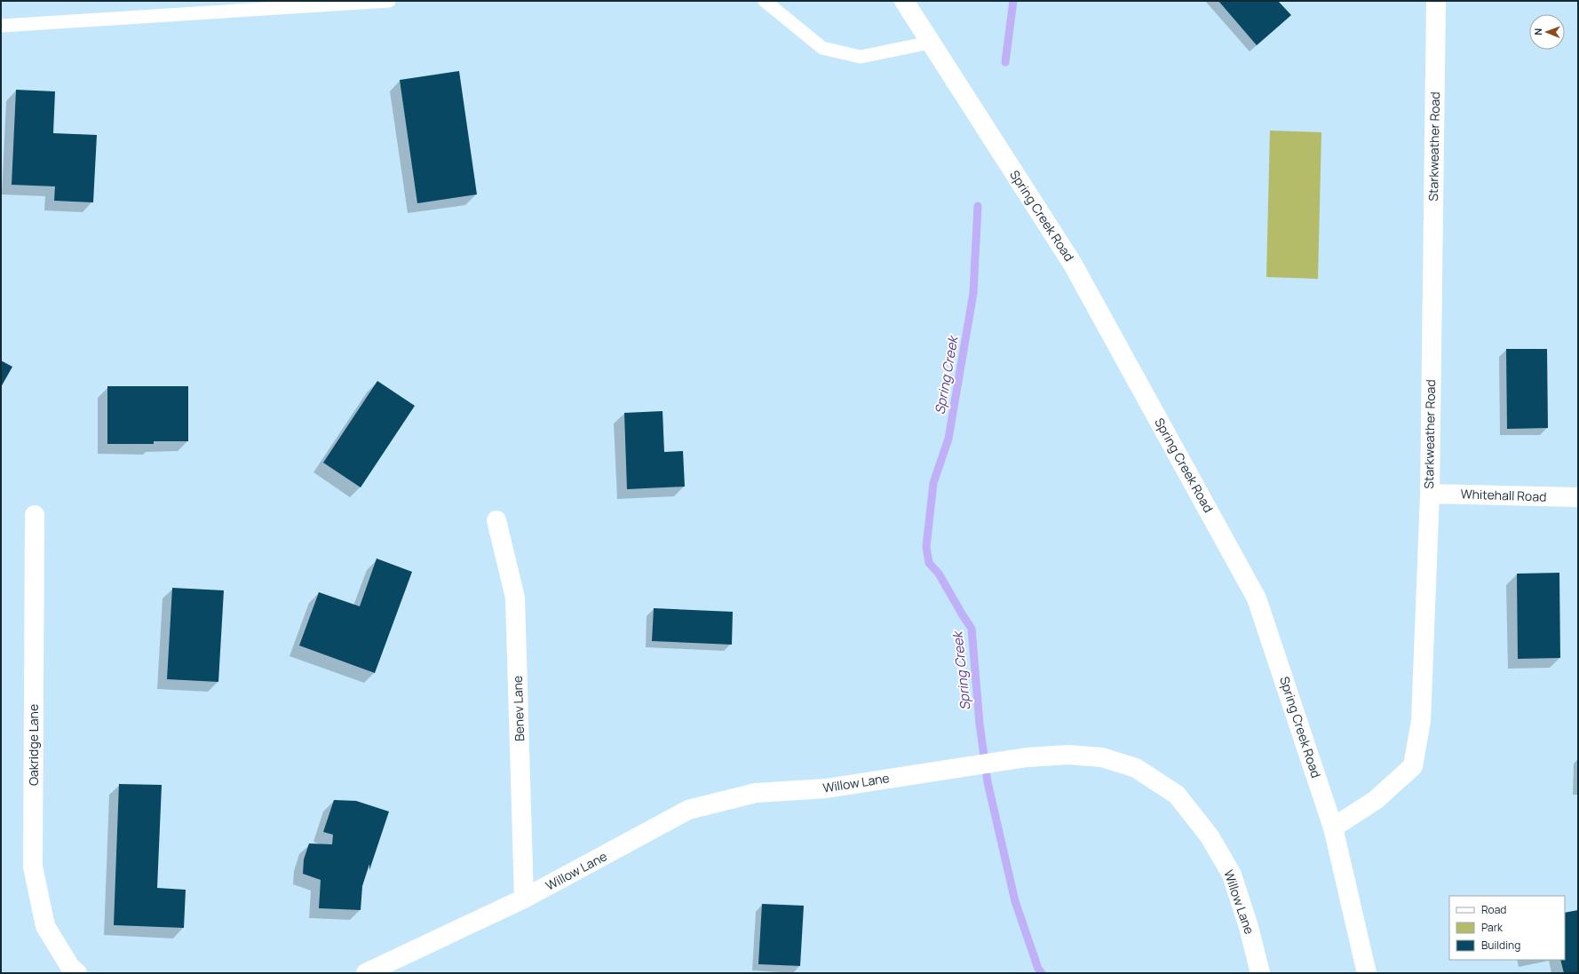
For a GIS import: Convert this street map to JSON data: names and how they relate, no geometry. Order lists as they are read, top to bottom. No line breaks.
{"streets":{"street":["Starkweather Road","Spring Creek Road","Whitehall Road","Benev Lane","Oakridge Lane","Willow Lane"]},"crossings":[["Starkweather Road","Spring Creek Road"],["Starkweather Road","Whitehall Road"],["Benev Lane","Willow Lane"]],"water":["Spring Creek"],"legend":["Road","Park","Building"],"north":"left"}
